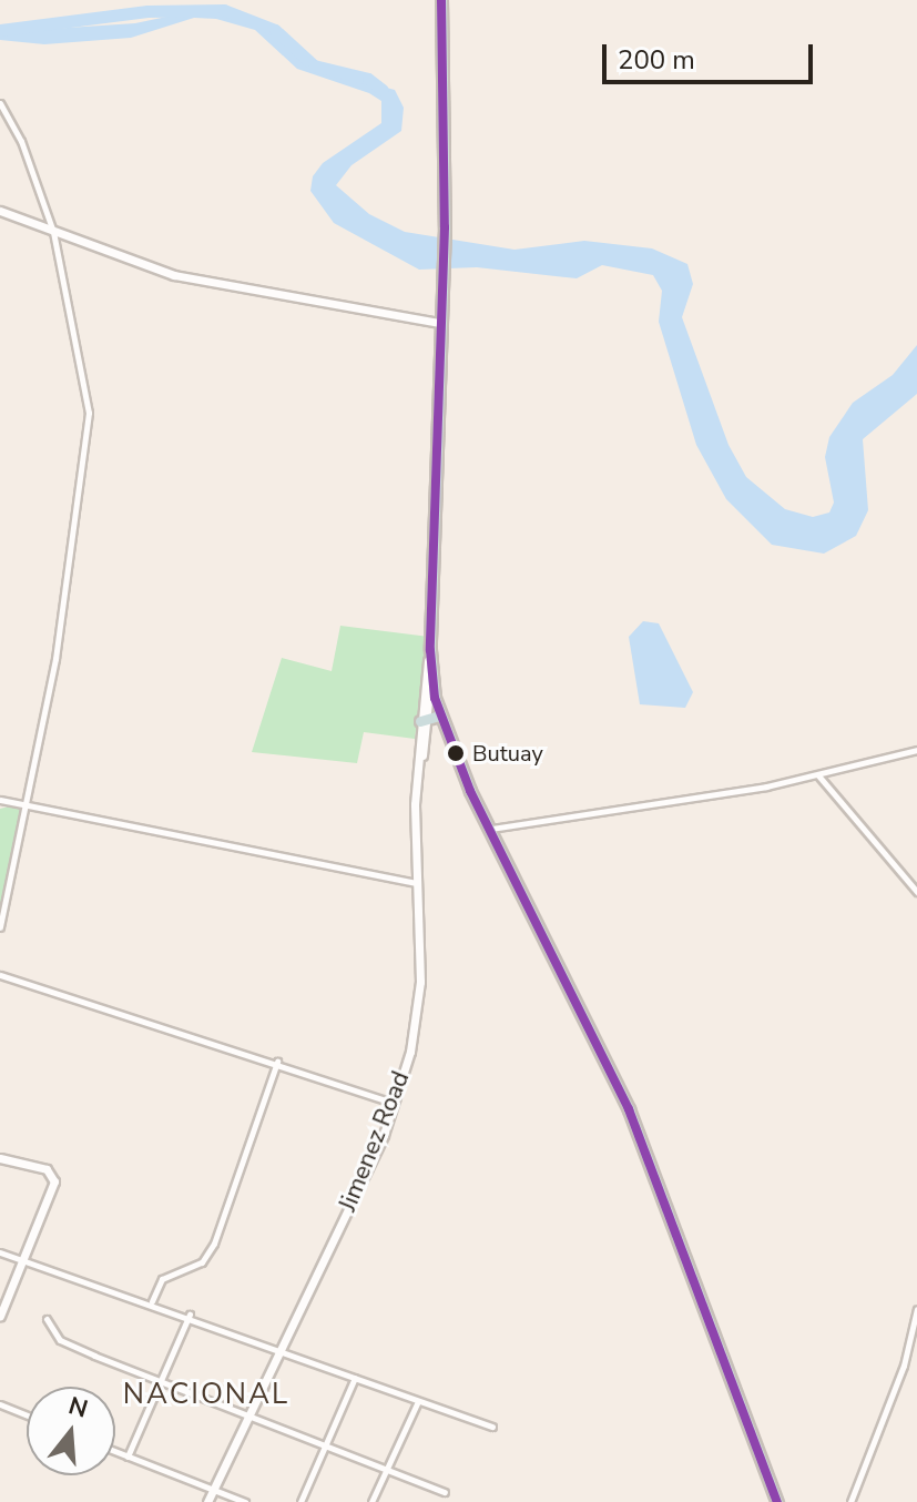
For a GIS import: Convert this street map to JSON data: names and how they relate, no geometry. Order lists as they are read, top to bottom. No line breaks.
{"streets":{"main road":["Jimenez Road"]},"districts":["NACIONAL"],"places":["Butuay"],"scale_bar":"200 m","north":"top"}
